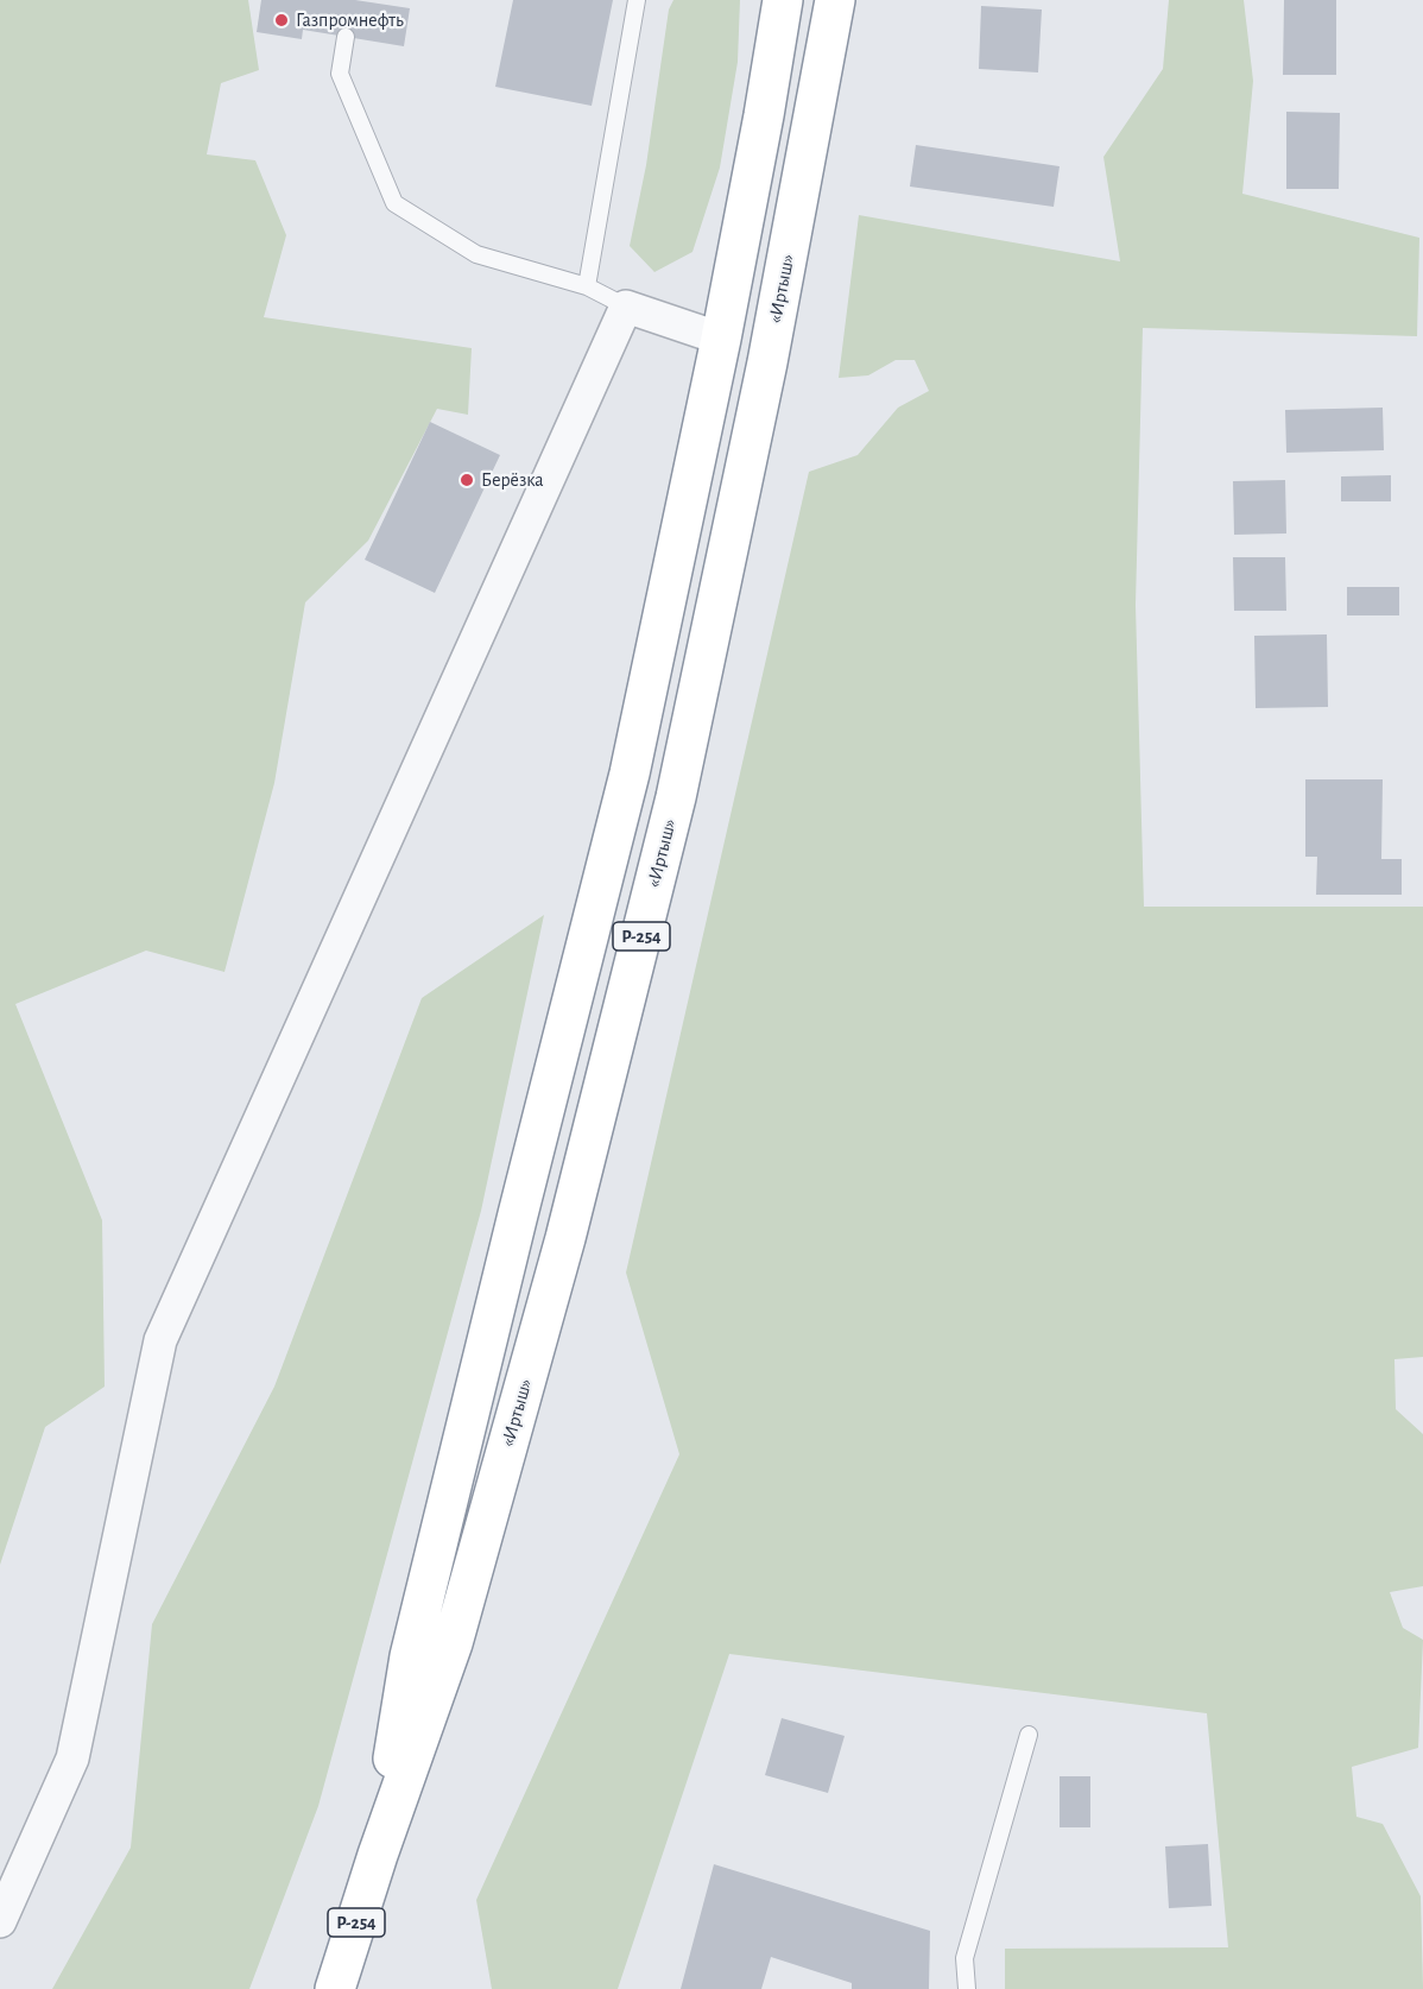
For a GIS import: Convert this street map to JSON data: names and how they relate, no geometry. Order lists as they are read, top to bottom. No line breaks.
{"streets":{"highway":["«Иртыш»","Р-254"]},"places":["Газпромнефть","Берёзка"]}
